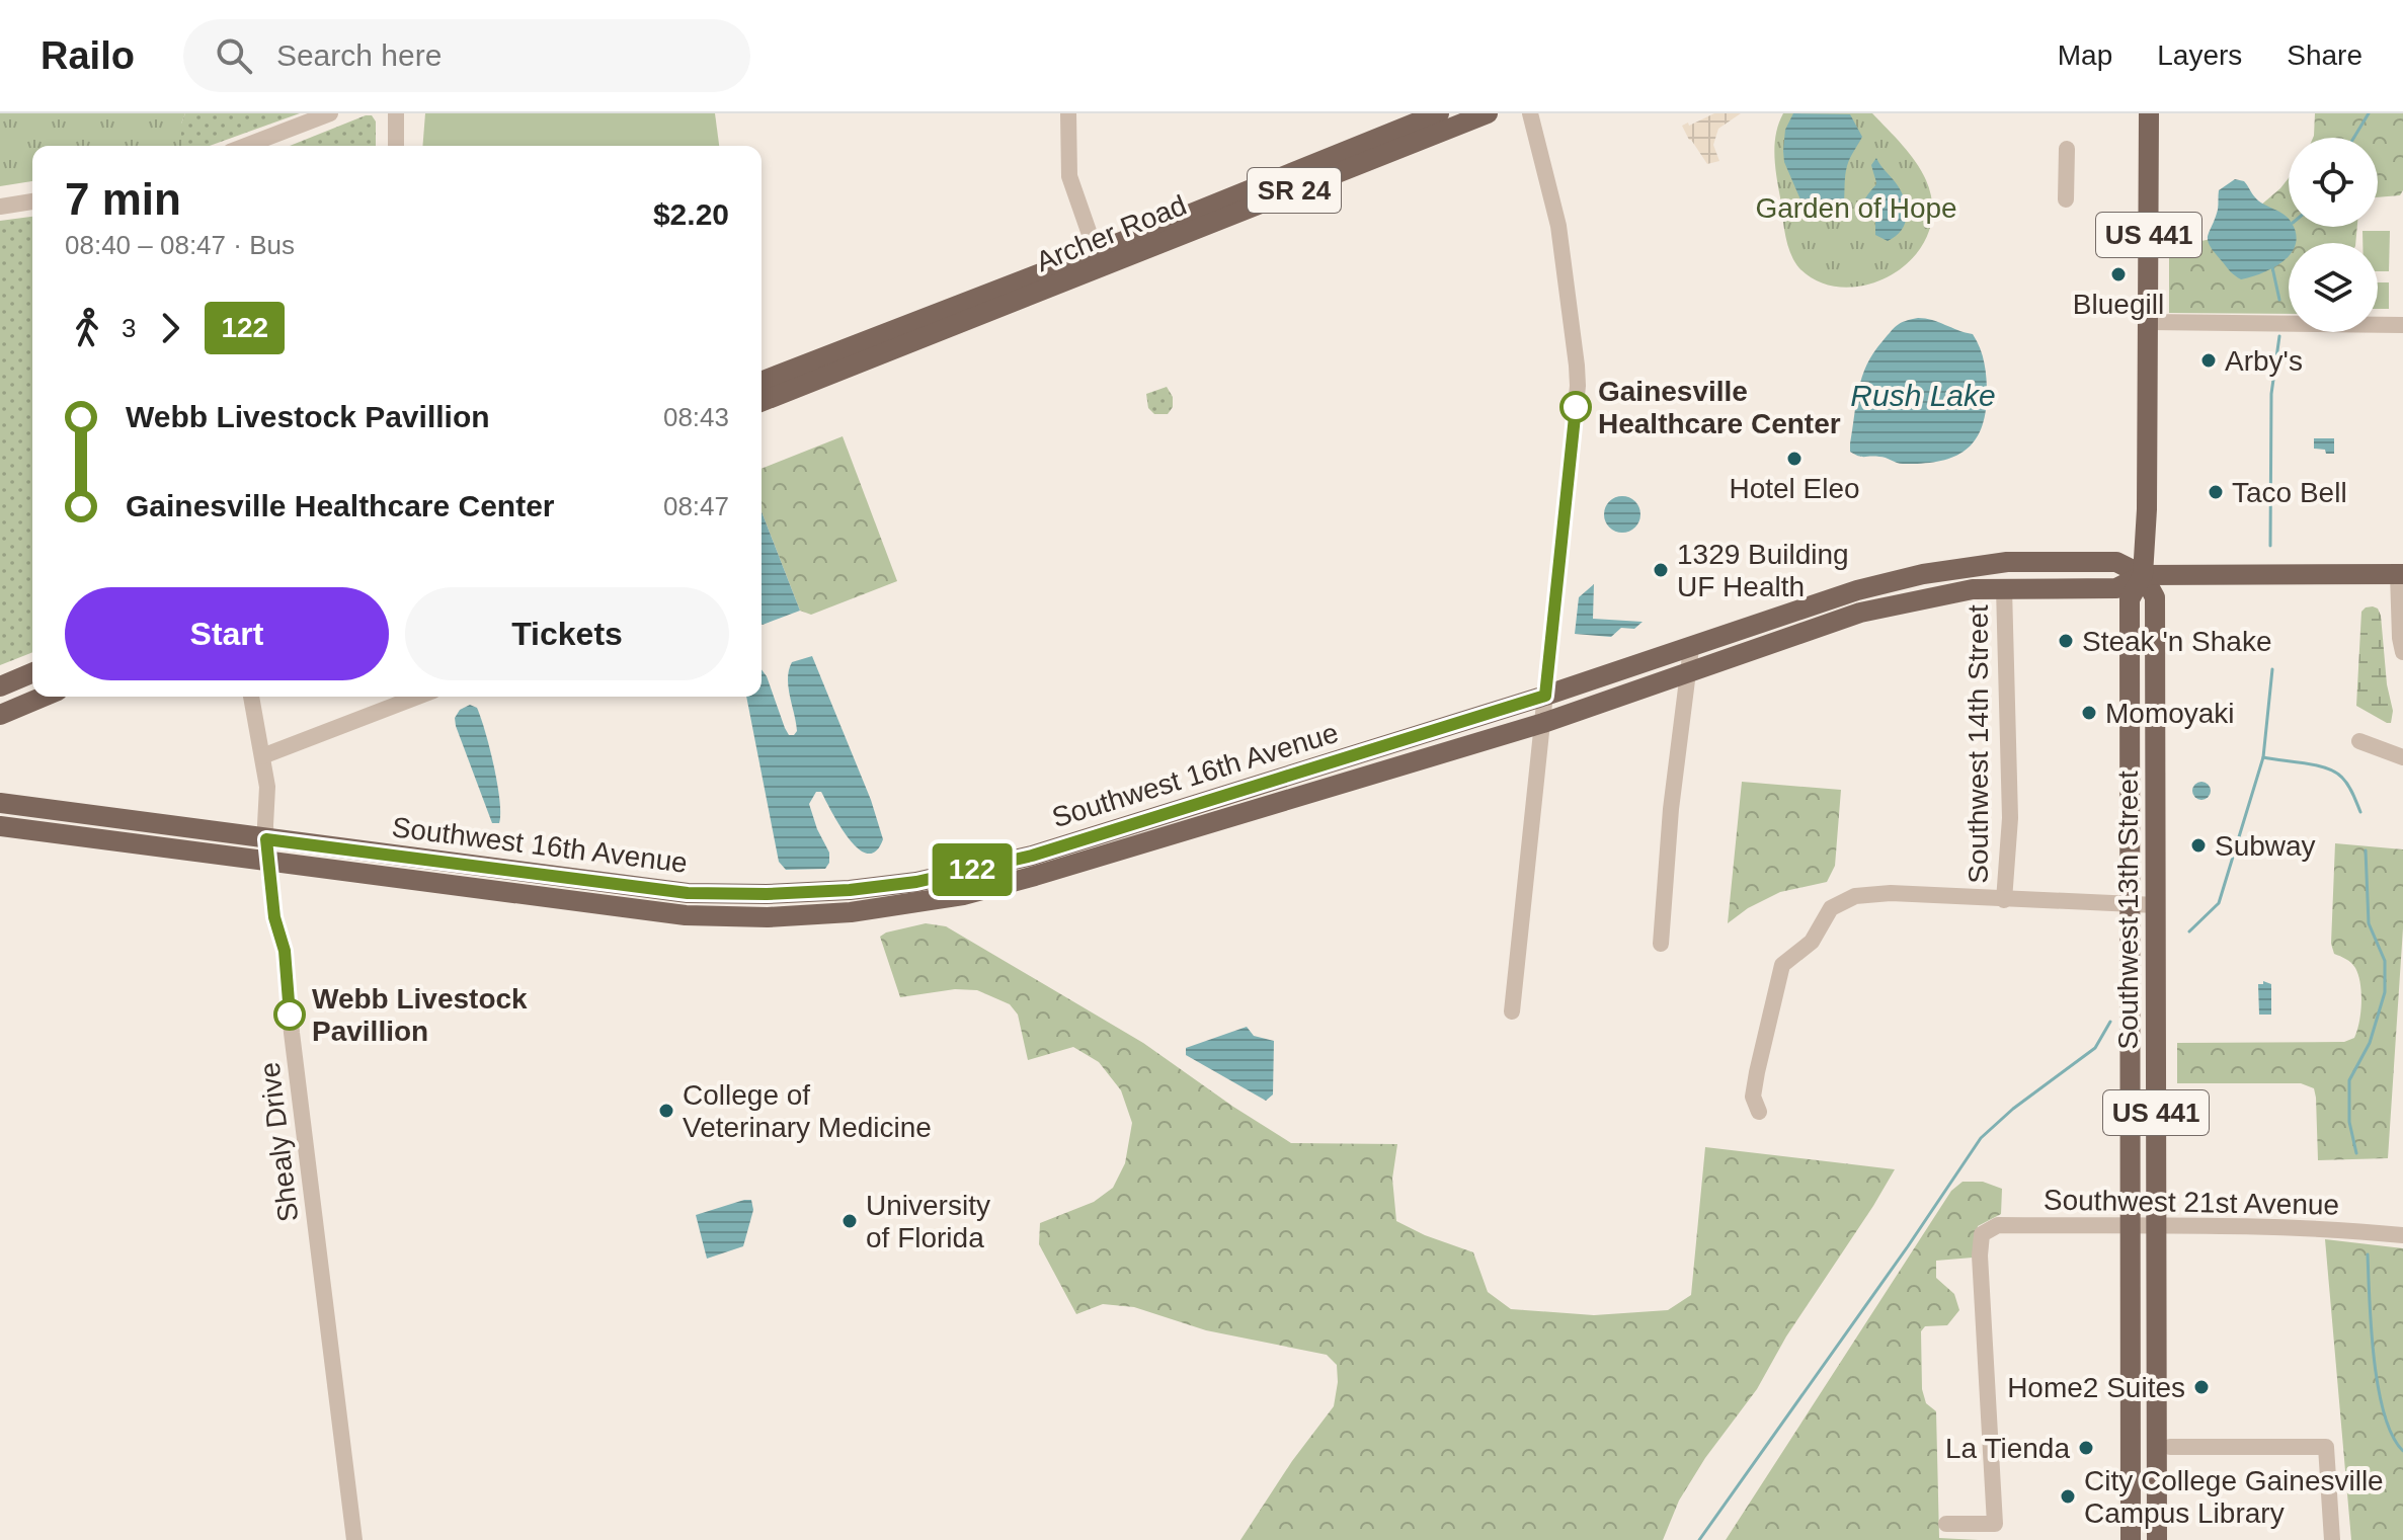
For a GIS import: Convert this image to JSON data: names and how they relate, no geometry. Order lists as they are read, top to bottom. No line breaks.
{"streets":{"main road":["SR 24","Archer Road","US 441","Southwest 16th Avenue","Southwest 13th Street"],"street":["Southwest 14th Street","Shealy Drive","Southwest 21st Avenue"]},"crossings":[["Southwest 14th Street","Southwest 16th Avenue"],["Southwest 16th Avenue","Southwest 13th Street"],["Southwest 16th Avenue","Shealy Drive"],["Southwest 13th Street","Southwest 21st Avenue"]],"water":["Rush Lake"],"parks":["Garden of Hope"],"places":["Bluegill","Arby's","Gainesville Healthcare Center","Hotel Eleo","Taco Bell","1329 Building UF Health","Steak 'n Shake","Momoyaki","Subway","Webb Livestock Pavillion","College of Veterinary Medicine","University of Florida","Home2 Suites","La Tienda","City College Gainesville Campus Library"],"lines":["bus line 122"],"page":{"header":"Railo","search":"Search here","nav":["Map","Layers","Share"],"on_map":"122","heading":["7 min","08:40 – 08:47 · Bus","$2.20"],"legs":["3","122"],"list":[{"name":"Webb Livestock Pavillion","value":"08:43"},{"name":"Gainesville Healthcare Center","value":"08:47"}],"buttons":["Start","Tickets"]}}
